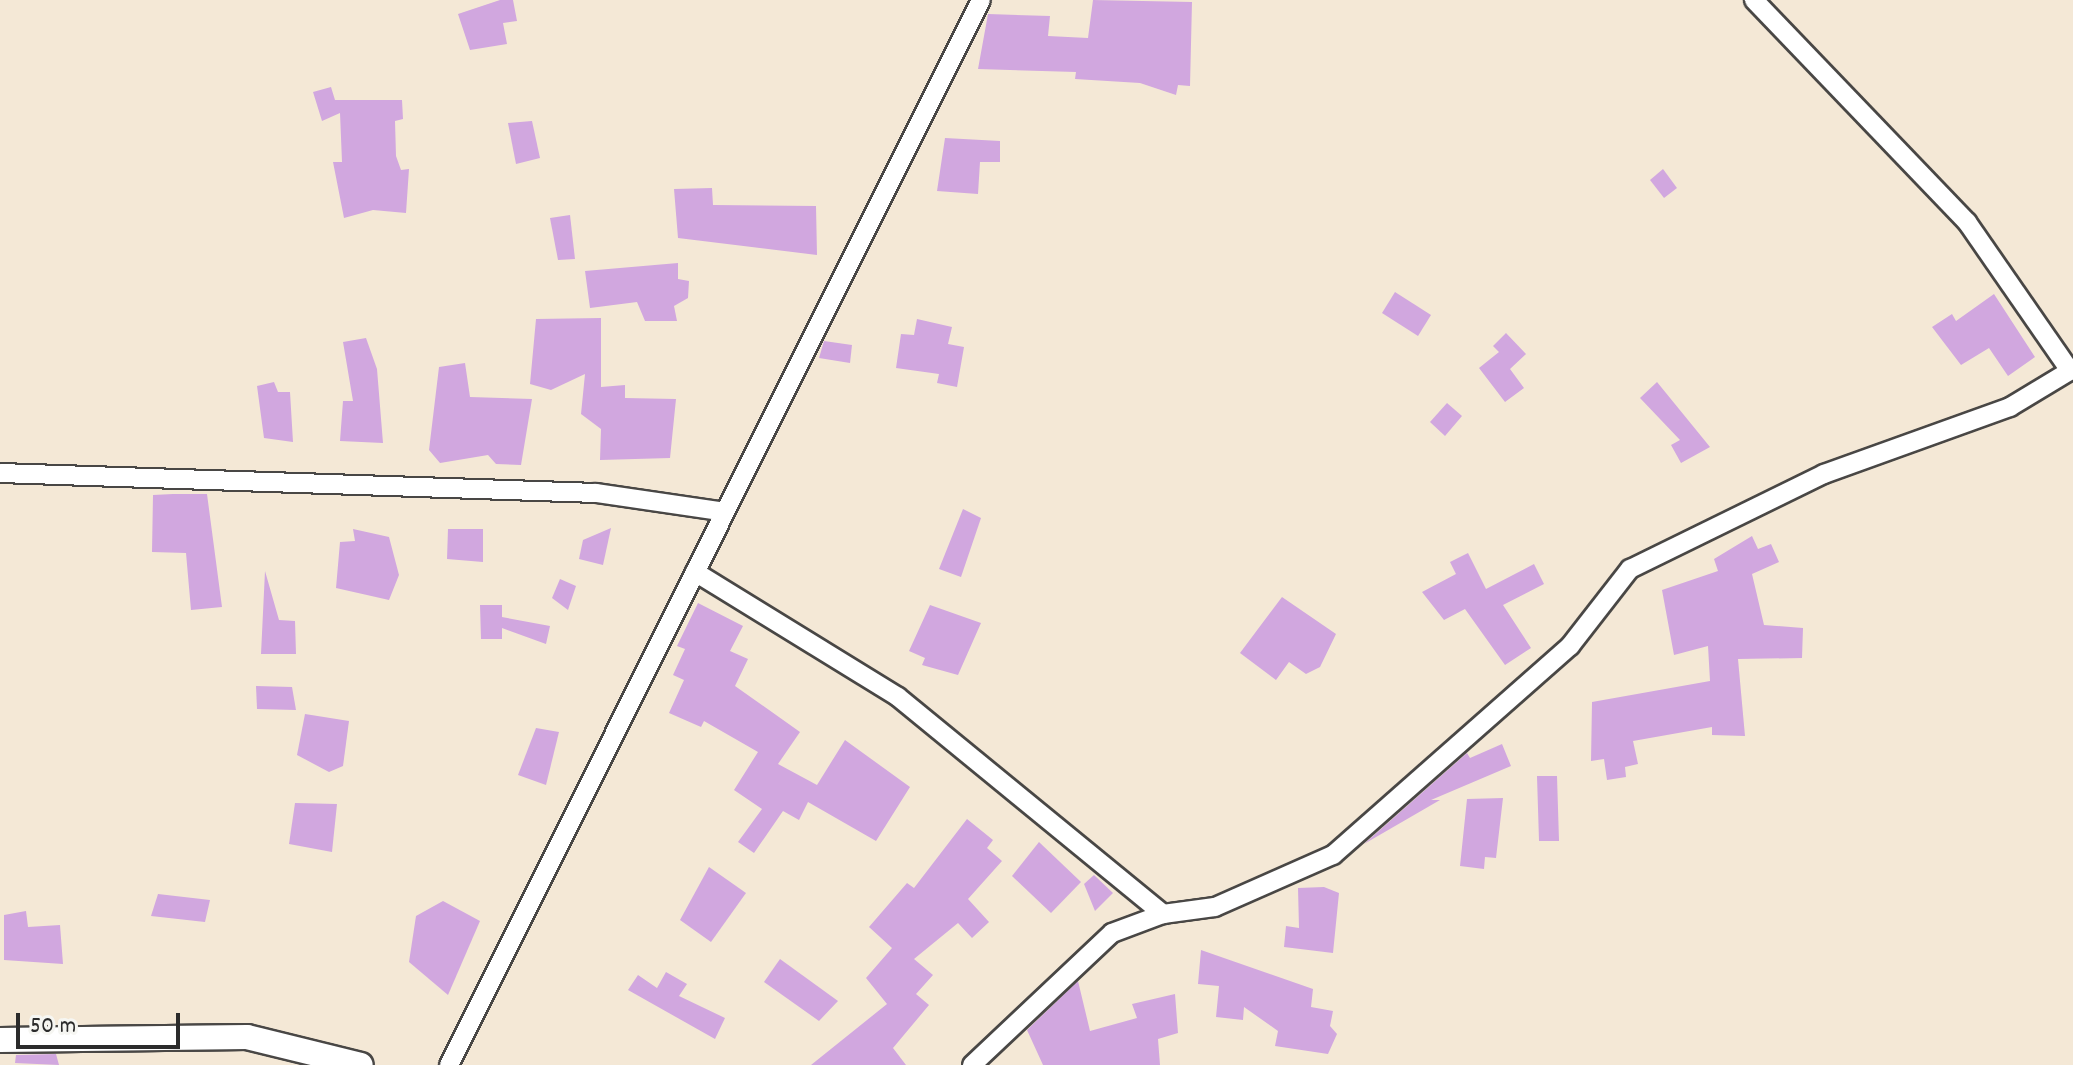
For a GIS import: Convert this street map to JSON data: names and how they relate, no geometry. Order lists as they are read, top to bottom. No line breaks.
{"scale_bar":"50 m"}
